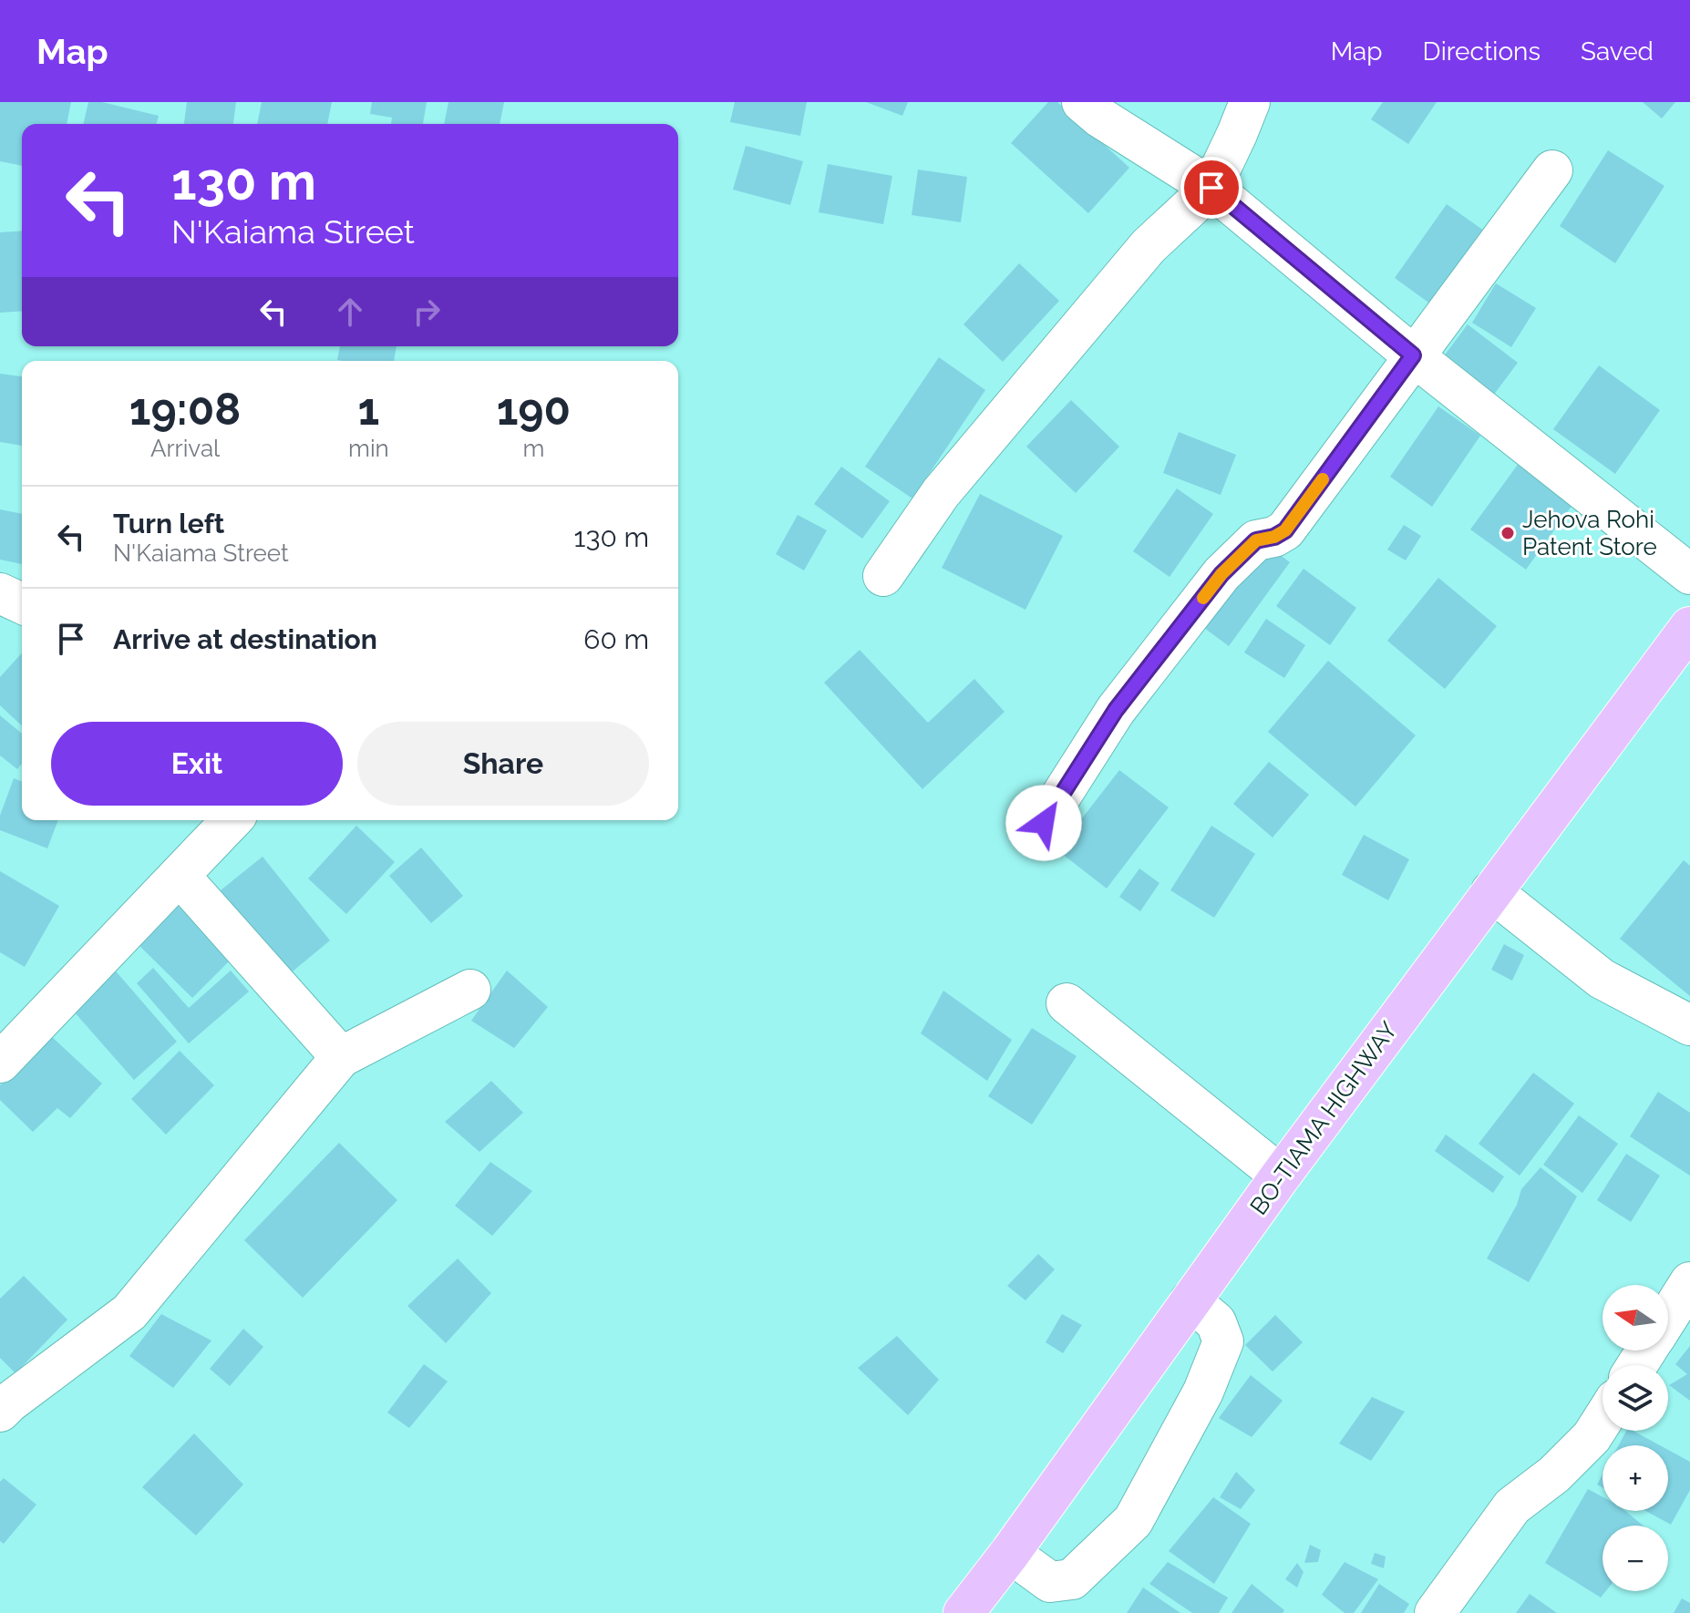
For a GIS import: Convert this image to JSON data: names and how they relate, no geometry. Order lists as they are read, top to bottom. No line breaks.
{"streets":{"highway":["BO-TIAMA HIGHWAY"]},"places":["Jehova Rohi Patent Store"],"north":"left","page":{"header":"Map","nav":["Map","Directions","Saved"],"turn":["130 m","N'Kaiama Street"],"eta":["19:08","Arrival","1","min","190","m"],"list":[{"name":"Turn left","note":"N'Kaiama Street","value":"130 m"},{"name":"Arrive at destination","value":"60 m"}],"buttons":["Exit","Share"],"map_buttons":["+","−"]}}
